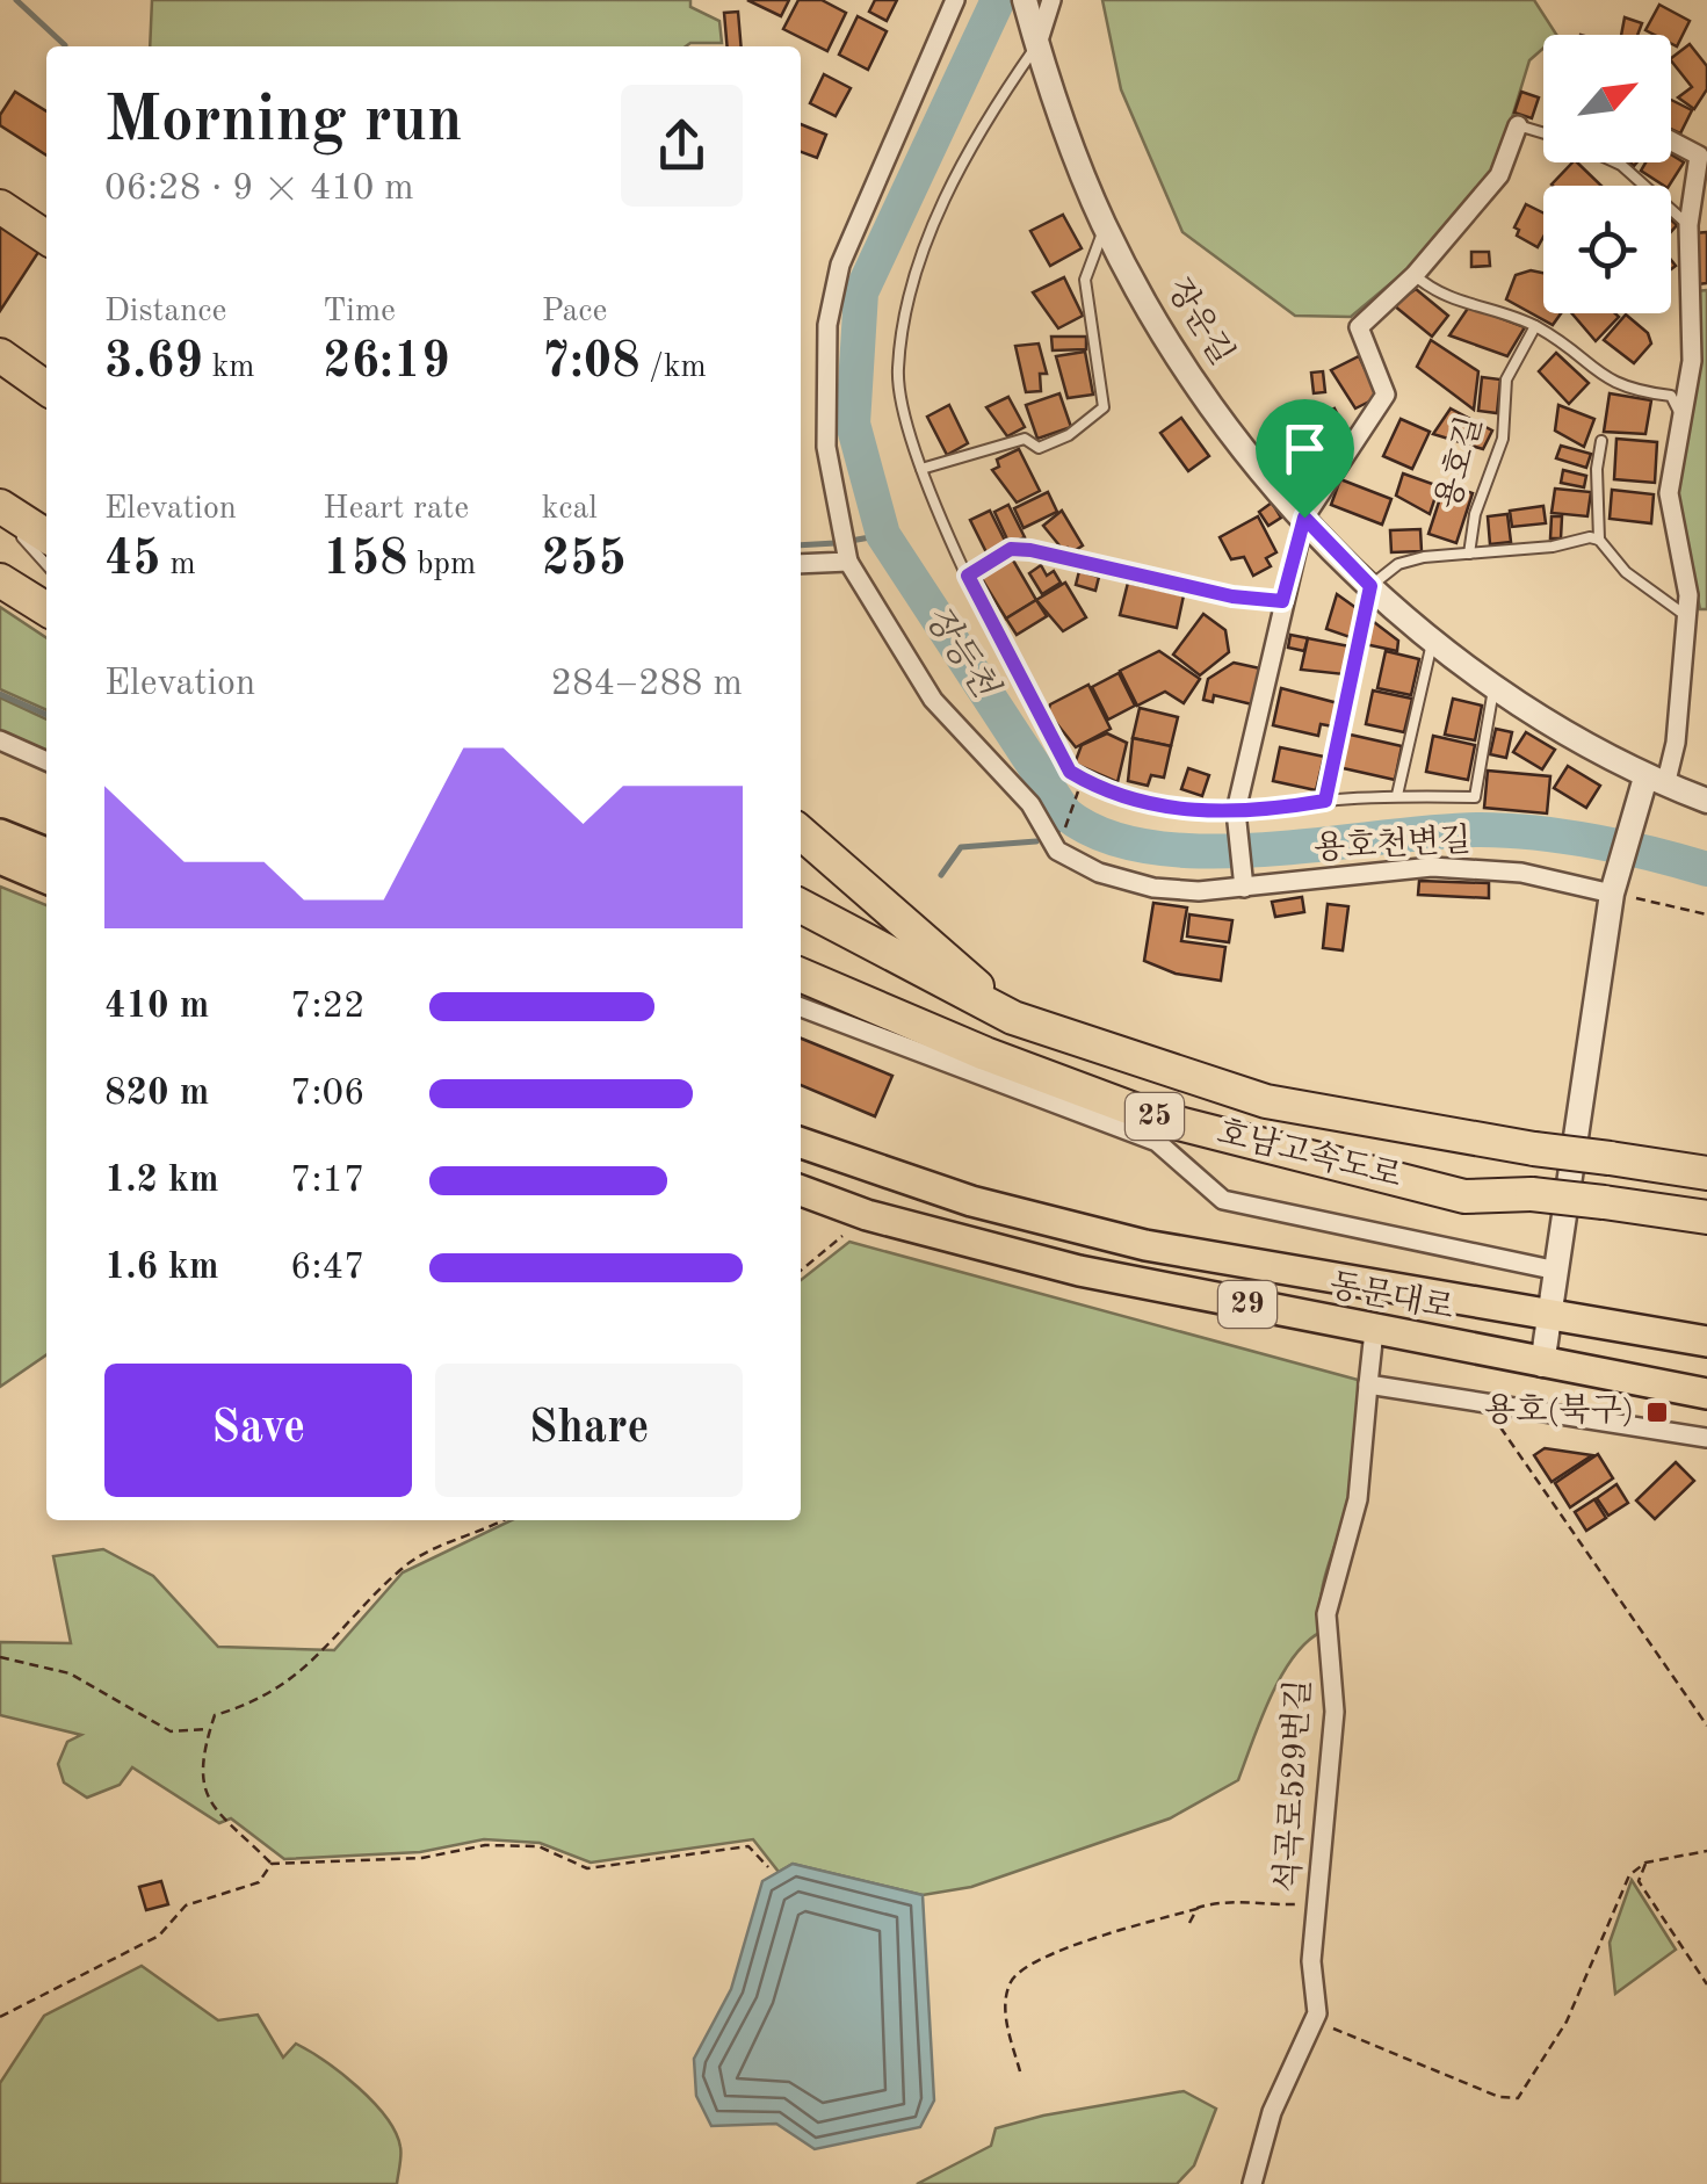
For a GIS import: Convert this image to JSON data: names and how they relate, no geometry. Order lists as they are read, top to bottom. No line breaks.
{"streets":{"highway":["25","호남고속도로"],"main road":["동문대로","29"],"street":["장운길","용호천변길","석곡로529번길"],"lane":["용호길"]},"crossings":[["장운길","용호길"],["장운길","용호천변길"],["용호길","용호천변길"],["동문대로","석곡로529번길"]],"water":["장등천"],"places":{"transit":["용호(북구)"]},"north":"top right","page":{"heading":["Morning run","06:28 · 9 × 410 m"],"stats":[["Distance","3.69 km"],["Time","26:19"],["Pace","7:08 /km"],["Elevation","45 m"],["Heart rate","158 bpm"],["kcal","255"]],"chart":["Elevation","284–288 m"],"list":[{"name":"410 m","note":"7:22"},{"name":"820 m","note":"7:06"},{"name":"1.2 km","note":"7:17"},{"name":"1.6 km","note":"6:47"}],"buttons":["Save","Share"]}}
